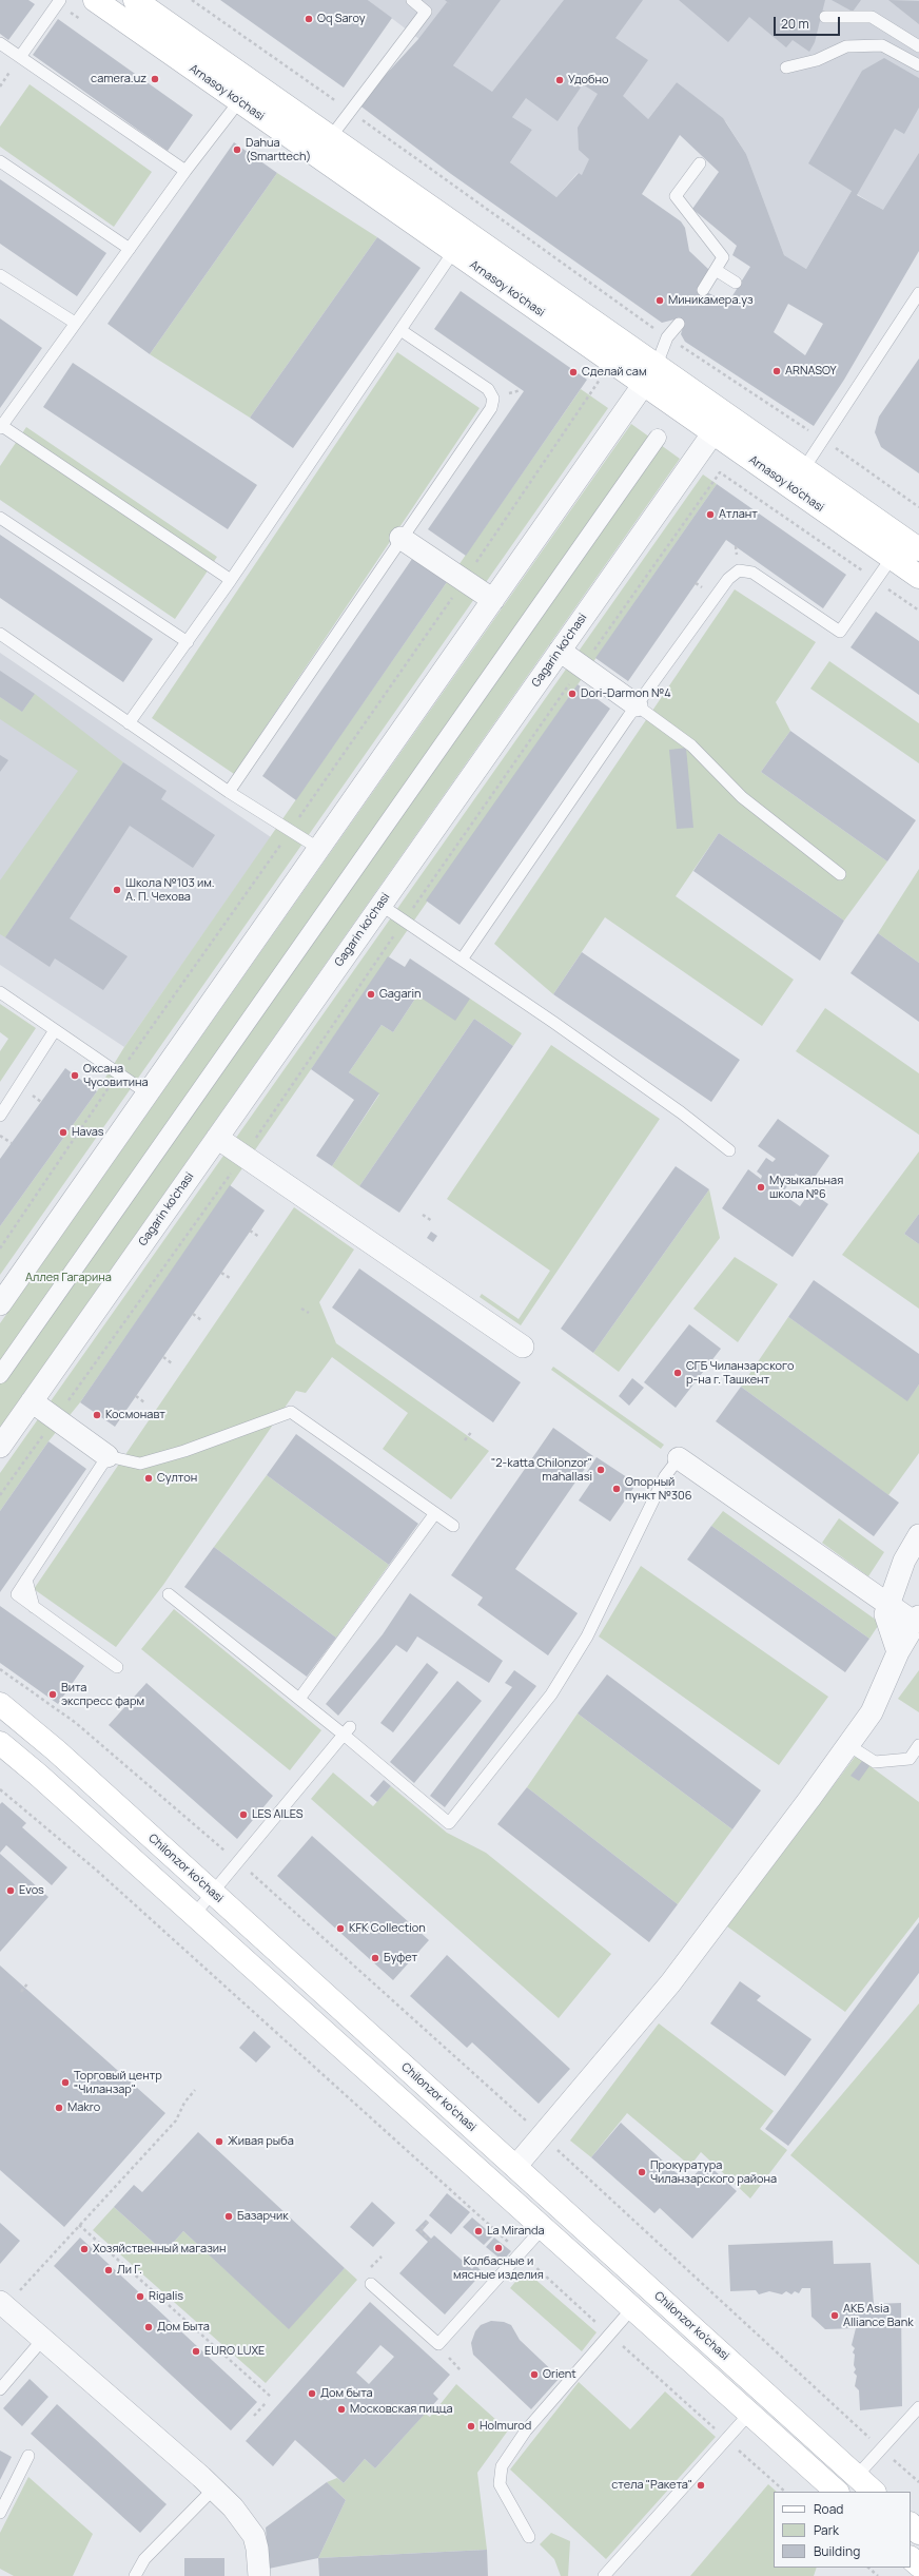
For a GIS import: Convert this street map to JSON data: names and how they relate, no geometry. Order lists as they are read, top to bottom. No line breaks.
{"streets":{"main road":["Arnasoy ko'chasi","Gagarin ko'chasi","Chilonzor ko'chasi"]},"crossings":[["Arnasoy ko'chasi","Gagarin ko'chasi"]],"parks":["Аллея Гагарина"],"places":["Oq Saroy","camera.uz","Удобно","Dahua (Smarttech)","Миникамера.уз","ARNASOY","Сделай сам","Атлант","Dori-Darmon №4","Школа №103 им. А. П. Чехова","Gagarin","Оксана Чусовитина","Havas","Mузыкальная школа №6","СГБ Чиланзарского р-на г. Ташкент","Космонавт","\"2-katta Chilonzor\" mahallasi","Султон","Опорный пункт №306","Вита экспресс фарм","LES AILES","Evos","KFK Collection","Буфет","Торговый центр \"Чиланзар\"","Makro","Живая рыба","Прокуратура Чиланзарского района","Базарчик","La Miranda","Колбасные и мясные изделия","Хозяйственный магазин","Ли Г.","Rigalis","АКБ Asia Alliance Bank","Дом Быта","EURO LUXE","Orient","Дом быта","Московская пицца","Holmurod","стела \"Ракета\""],"legend":["Road","Park","Building"],"scale_bar":"20 m"}
